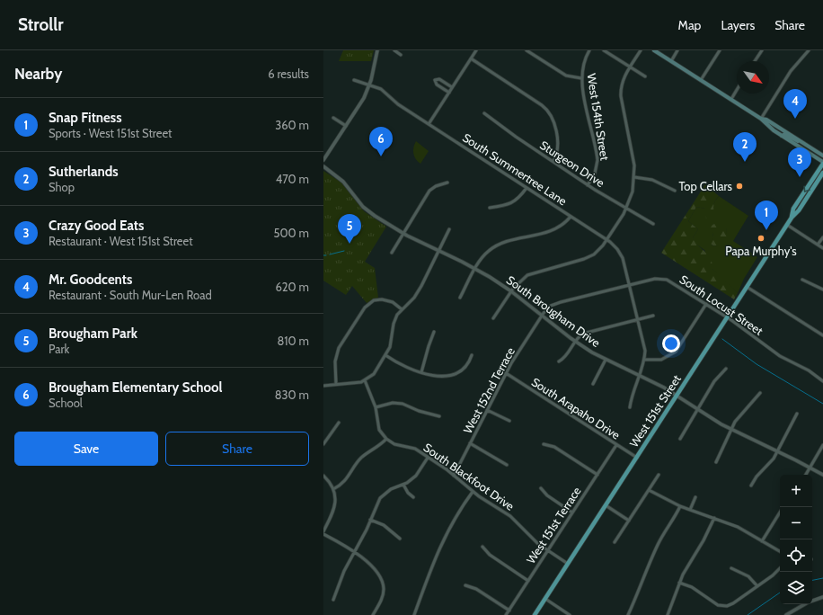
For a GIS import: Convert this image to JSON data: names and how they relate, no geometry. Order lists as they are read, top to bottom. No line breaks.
{"streets":{"main road":["West 151st Street"],"street":["West 154th Street","Sturgeon Drive","South Summertree Lane","South Locust Street","South Brougham Drive","West 152nd Terrace","South Arapaho Drive","South Blackfoot Drive","West 151st Terrace"]},"crossings":[["West 154th Street","Sturgeon Drive"],["South Summertree Lane","South Locust Street"],["South Locust Street","South Brougham Drive"],["South Locust Street","West 152nd Terrace"],["South Locust Street","West 151st Street"],["South Brougham Drive","West 152nd Terrace"],["South Brougham Drive","West 151st Street"],["West 152nd Terrace","South Arapaho Drive"],["West 152nd Terrace","South Blackfoot Drive"],["South Arapaho Drive","West 151st Street"],["South Arapaho Drive","West 151st Terrace"],["West 151st Street","South Blackfoot Drive"],["South Blackfoot Drive","West 151st Terrace"]],"places":["Top Cellars","Papa Murphy's"],"north":"bottom right","page":{"header":"Strollr","nav":["Map","Layers","Share"],"heading":["Nearby","6 results"],"pins":["4","6","2","3","1","5"],"list":[{"mark":"1","name":"Snap Fitness","note":"Sports · West 151st Street","value":"360 m"},{"mark":"2","name":"Sutherlands","note":"Shop","value":"470 m"},{"mark":"3","name":"Crazy Good Eats","note":"Restaurant · West 151st Street","value":"500 m"},{"mark":"4","name":"Mr. Goodcents","note":"Restaurant · South Mur-Len Road","value":"620 m"},{"mark":"5","name":"Brougham Park","note":"Park","value":"810 m"},{"mark":"6","name":"Brougham Elementary School","note":"School","value":"830 m"}],"buttons":["Save","Share"],"map_buttons":["+","−"]}}
